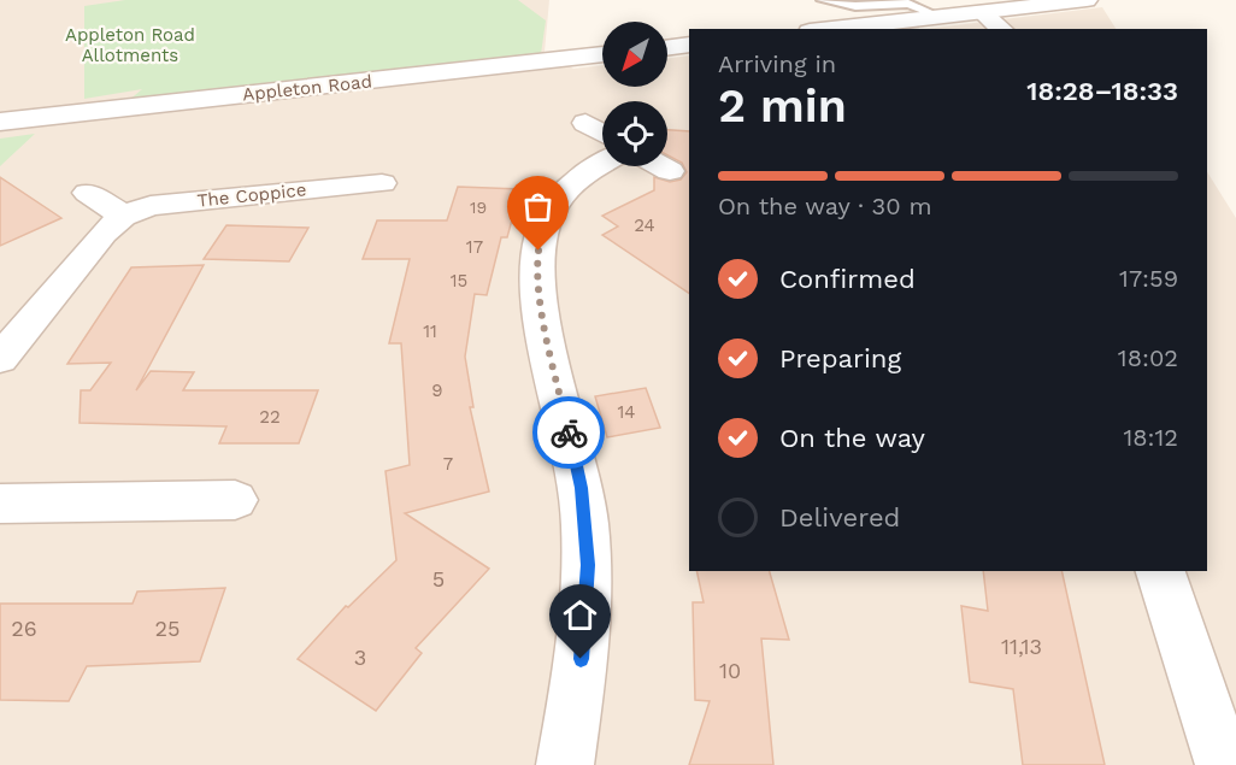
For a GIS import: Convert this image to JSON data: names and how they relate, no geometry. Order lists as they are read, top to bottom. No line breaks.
{"streets":{"street":["Appleton Road","The Coppice"]},"parks":["Appleton Road Allotments"],"house_numbers":["19","24","17","15","11","9","14","22","7","5","26","25","11,13","3","10"],"north":"bottom left","page":{"heading":["2 min","Arriving in","18:28–18:33"],"bar":"On the way · 30 m","list":[["Confirmed","17:59"],["Preparing","18:02"],["On the way","18:12"],"Delivered"]}}
